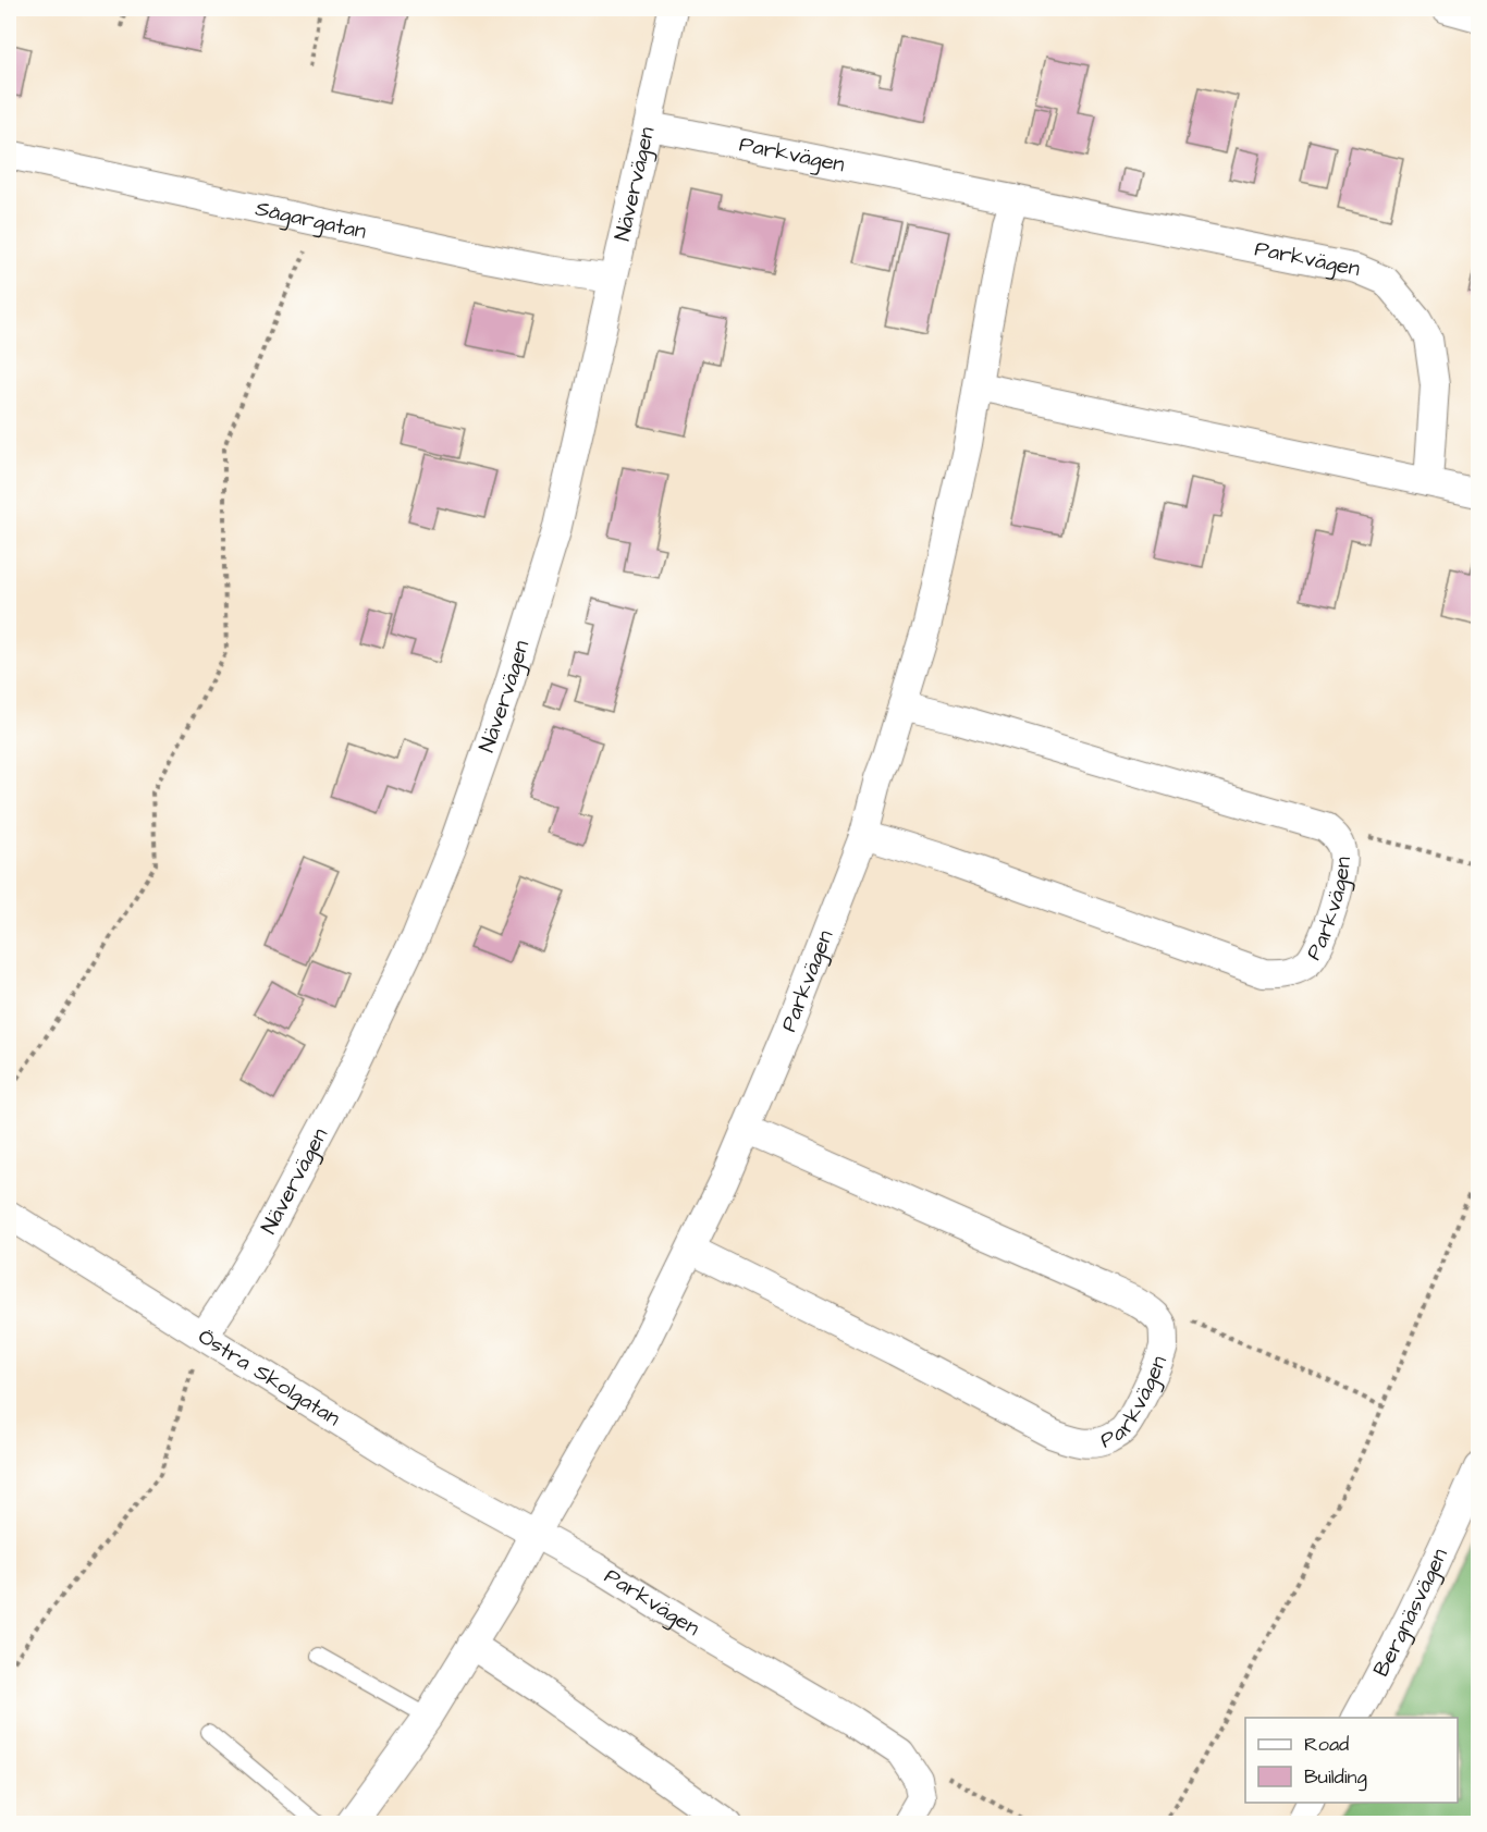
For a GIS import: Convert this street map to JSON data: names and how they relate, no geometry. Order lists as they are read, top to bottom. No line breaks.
{"streets":{"street":["Parkvägen","Nävervägen","Sågargatan","Östra Skolgatan","Bergnäsvägen"]},"crossings":[["Parkvägen","Nävervägen"],["Parkvägen","Östra Skolgatan"],["Nävervägen","Sågargatan"],["Nävervägen","Östra Skolgatan"]],"legend":["Road","Building"]}
